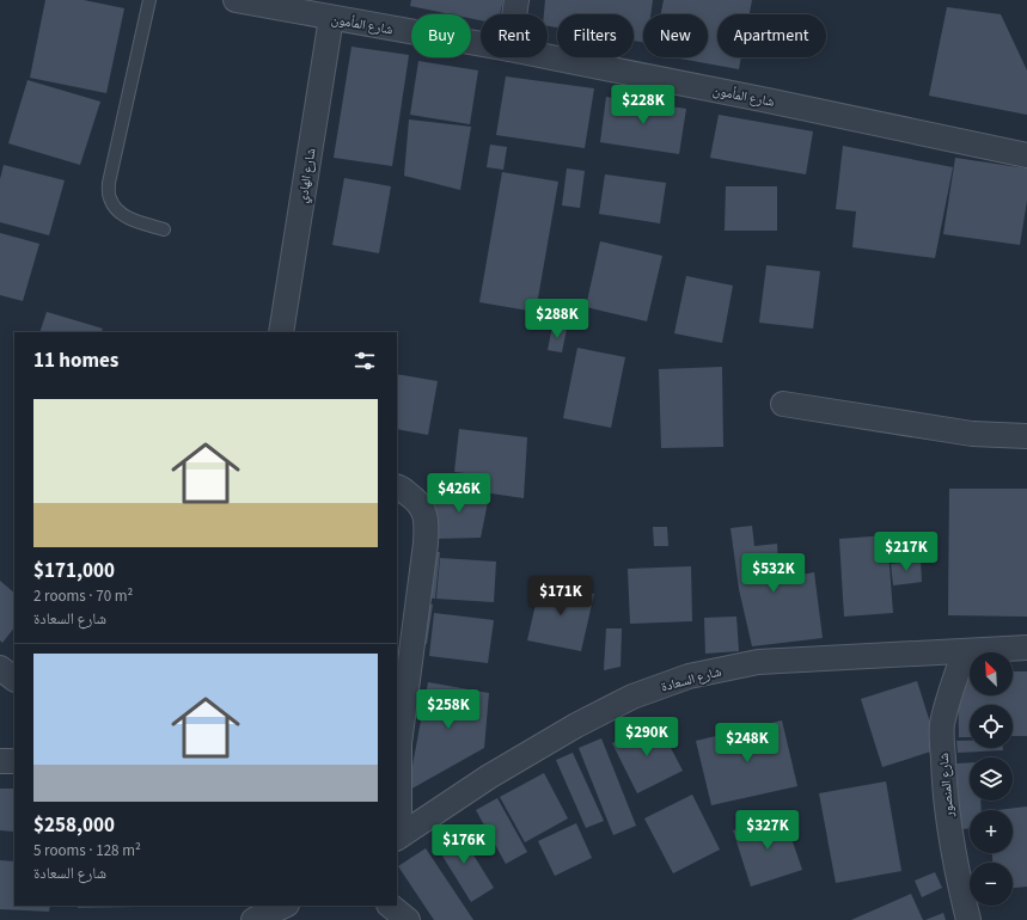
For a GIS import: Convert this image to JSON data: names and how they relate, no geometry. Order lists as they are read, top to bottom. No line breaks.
{"streets":{"street":["شارع المأمون","شارع الهادي","شارع السعادة","شارع المنصور"]},"crossings":[["شارع المأمون","شارع الهادي"],["شارع السعادة","شارع المنصور"]],"north":"top left","page":{"chip":["Buy","Rent","Filters","New","Apartment"],"price":["$228K","$288K","$426K","$217K","$532K","$171K","$258K","$290K","$248K","$327K","$176K"],"heading":"11 homes","list":[{"name":"$171,000","note":"2 rooms · 70 m² · شارع السعادة"},{"name":"$258,000","note":"5 rooms · 128 m² · شارع السعادة"}],"map_buttons":["+","−"]}}
